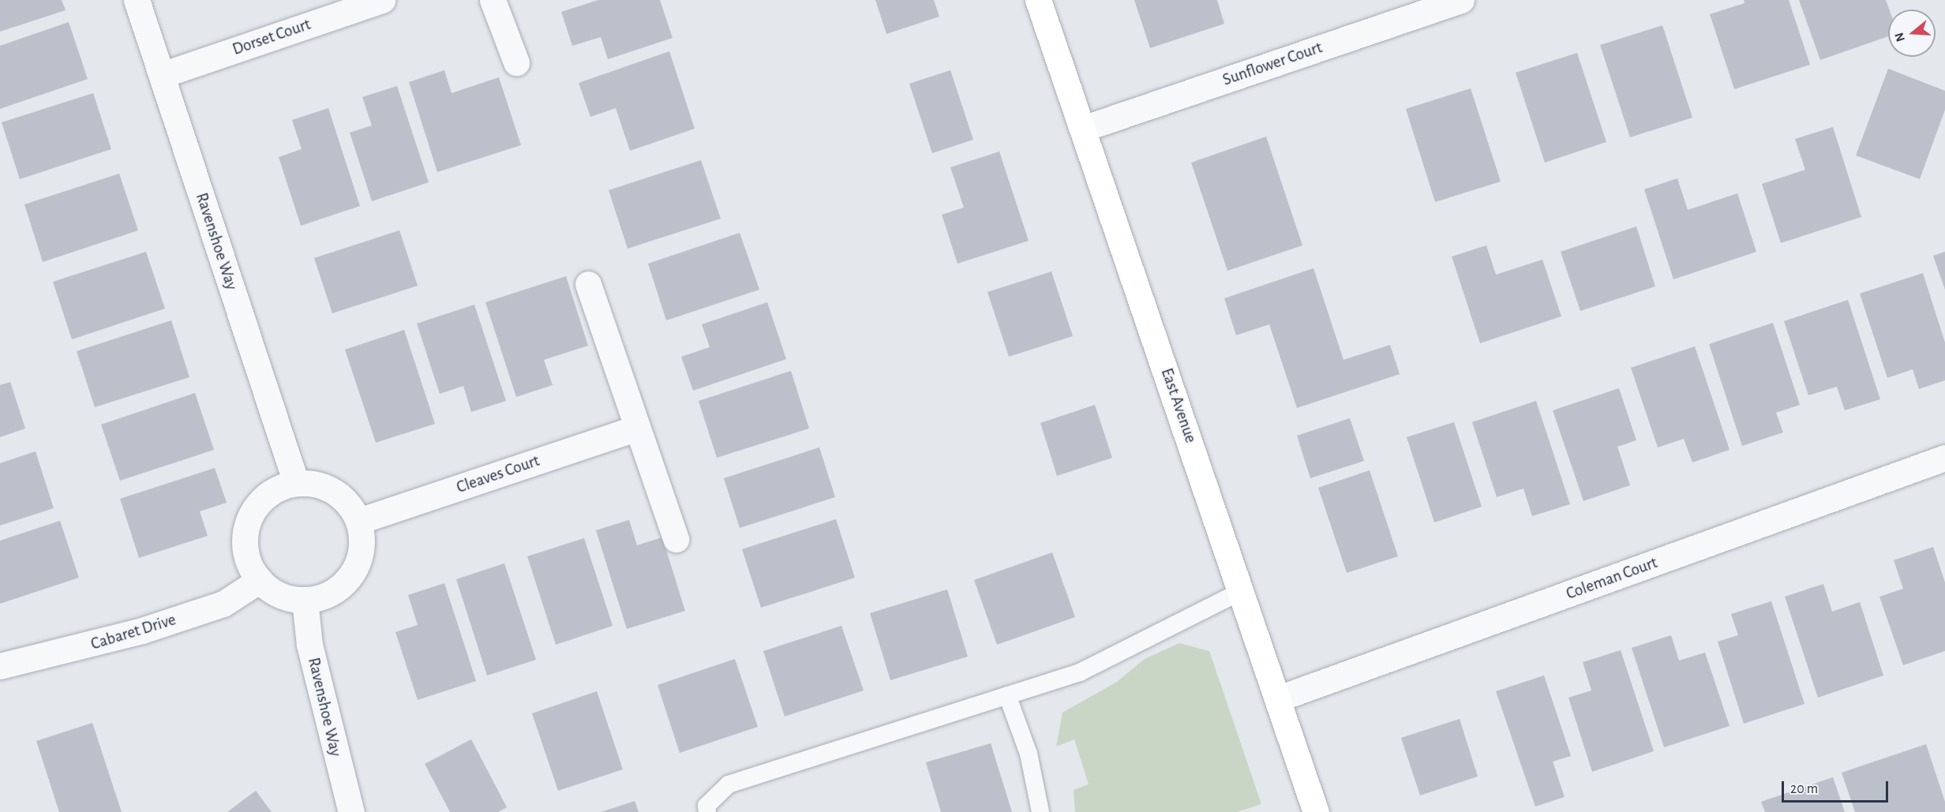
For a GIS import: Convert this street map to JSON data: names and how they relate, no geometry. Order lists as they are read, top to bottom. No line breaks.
{"streets":{"main road":["East Avenue"],"street":["Dorset Court","Sunflower Court","Ravenshoe Way","Cleaves Court","Coleman Court","Cabaret Drive"]},"crossings":[["Dorset Court","Ravenshoe Way"],["Sunflower Court","East Avenue"],["Ravenshoe Way","Cleaves Court"],["Ravenshoe Way","Cabaret Drive"],["East Avenue","Coleman Court"],["Cleaves Court","Cabaret Drive"]],"scale_bar":"20 m","north":"left"}
